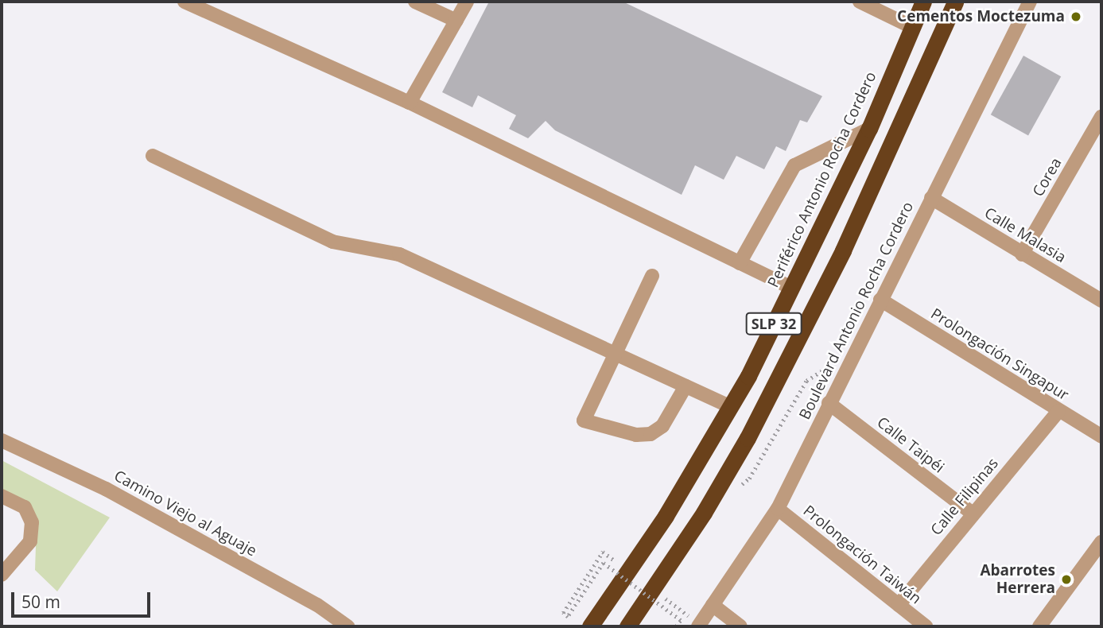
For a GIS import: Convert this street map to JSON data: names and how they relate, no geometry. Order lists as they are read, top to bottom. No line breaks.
{"streets":{"highway":["Periférico Antonio Rocha Cordero","SLP 32"],"street":["Corea","Calle Malasia","Boulevard Antonio Rocha Cordero","Prolongación Singapur","Calle Taipéi","Calle Filipinas","Camino Viejo al Aguaje","Prolongación Taiwán"]},"crossings":[["Corea","Calle Malasia"],["Calle Malasia","Boulevard Antonio Rocha Cordero"],["Boulevard Antonio Rocha Cordero","Prolongación Singapur"],["Boulevard Antonio Rocha Cordero","Calle Taipéi"],["Boulevard Antonio Rocha Cordero","Prolongación Taiwán"],["Prolongación Singapur","Calle Filipinas"],["Calle Taipéi","Calle Filipinas"],["Calle Filipinas","Prolongación Taiwán"]],"places":["Cementos Moctezuma","Abarrotes Herrera"],"scale_bar":"50 m"}
